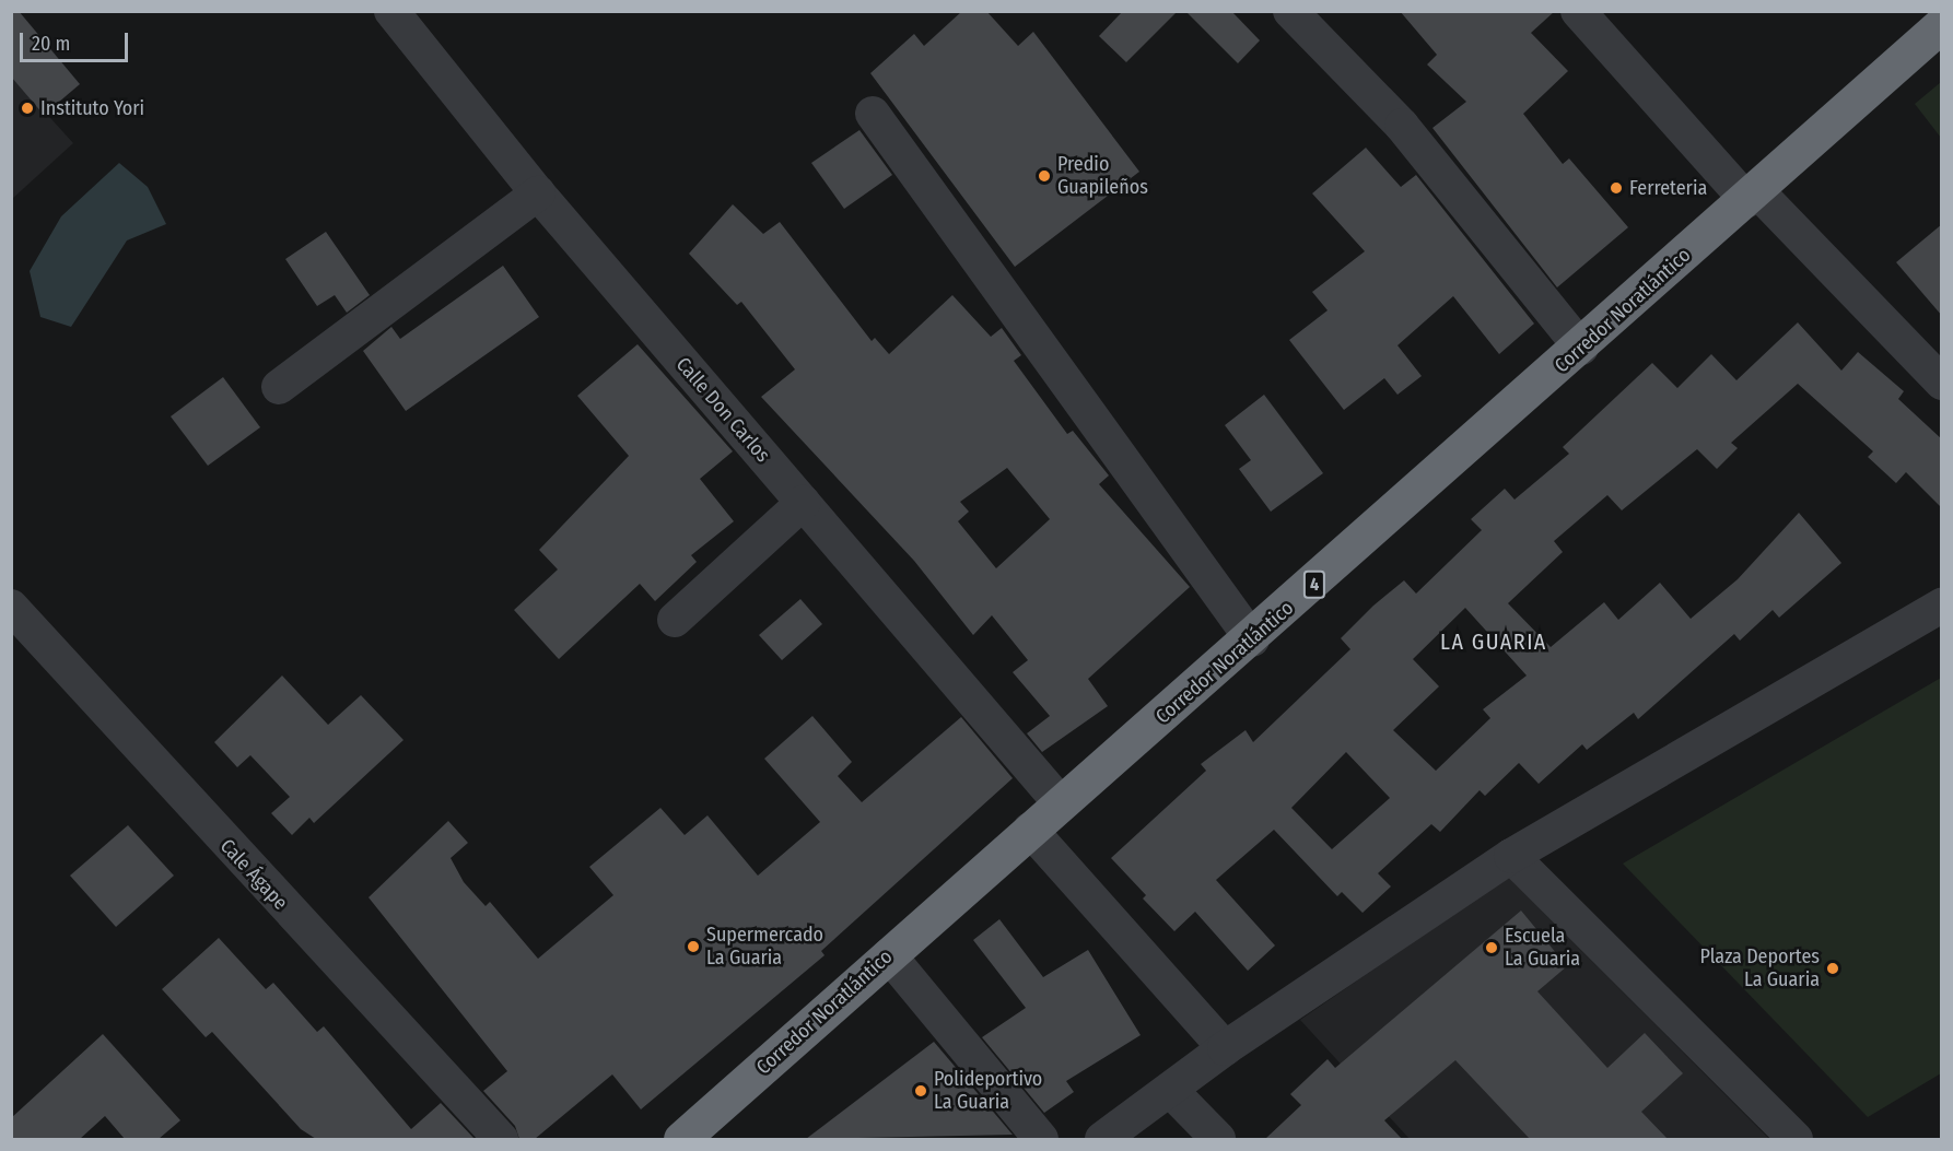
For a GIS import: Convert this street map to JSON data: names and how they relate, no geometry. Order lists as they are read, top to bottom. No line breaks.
{"streets":{"highway":["Corredor Noratlántico","4"],"street":["Calle Don Carlos","Cale Ágape"]},"crossings":[["Corredor Noratlántico","Calle Don Carlos"]],"districts":["LA GUARIA"],"places":["Instituto Yori","Predio Guapileños","Ferreteria","Supermercado La Guaria","Escuela La Guaria","Plaza Deportes La Guaria","Polideportivo La Guaria"],"scale_bar":"20 m"}
